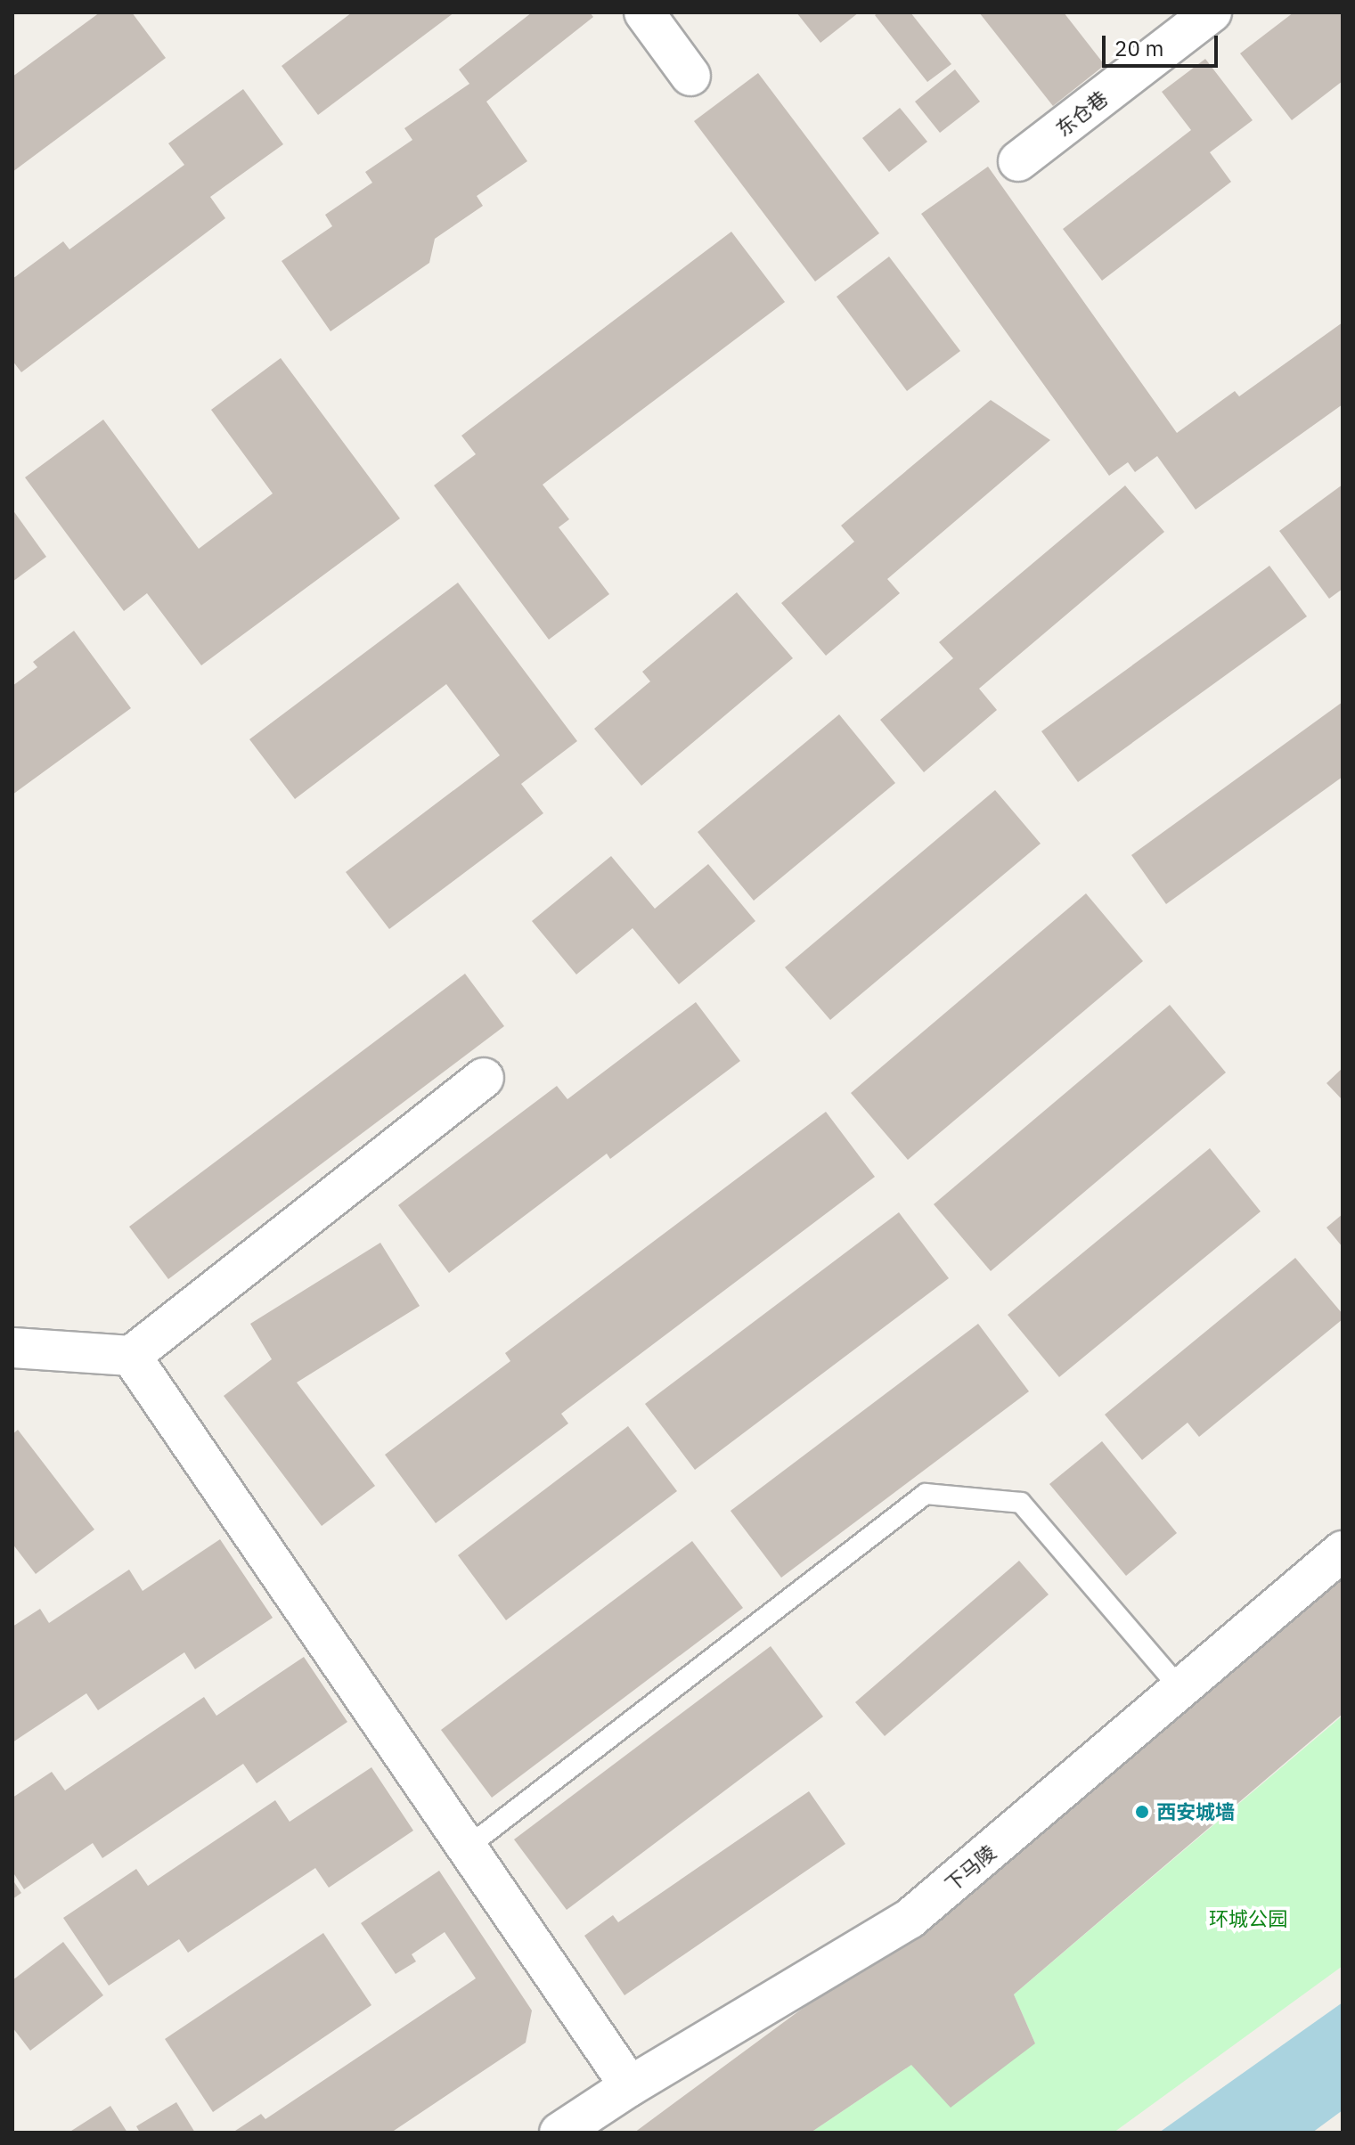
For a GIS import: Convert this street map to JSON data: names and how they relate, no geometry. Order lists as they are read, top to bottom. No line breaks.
{"streets":{"street":["东仓巷","下马陵"]},"parks":["环城公园"],"places":["西安城墙"],"scale_bar":"20 m"}
